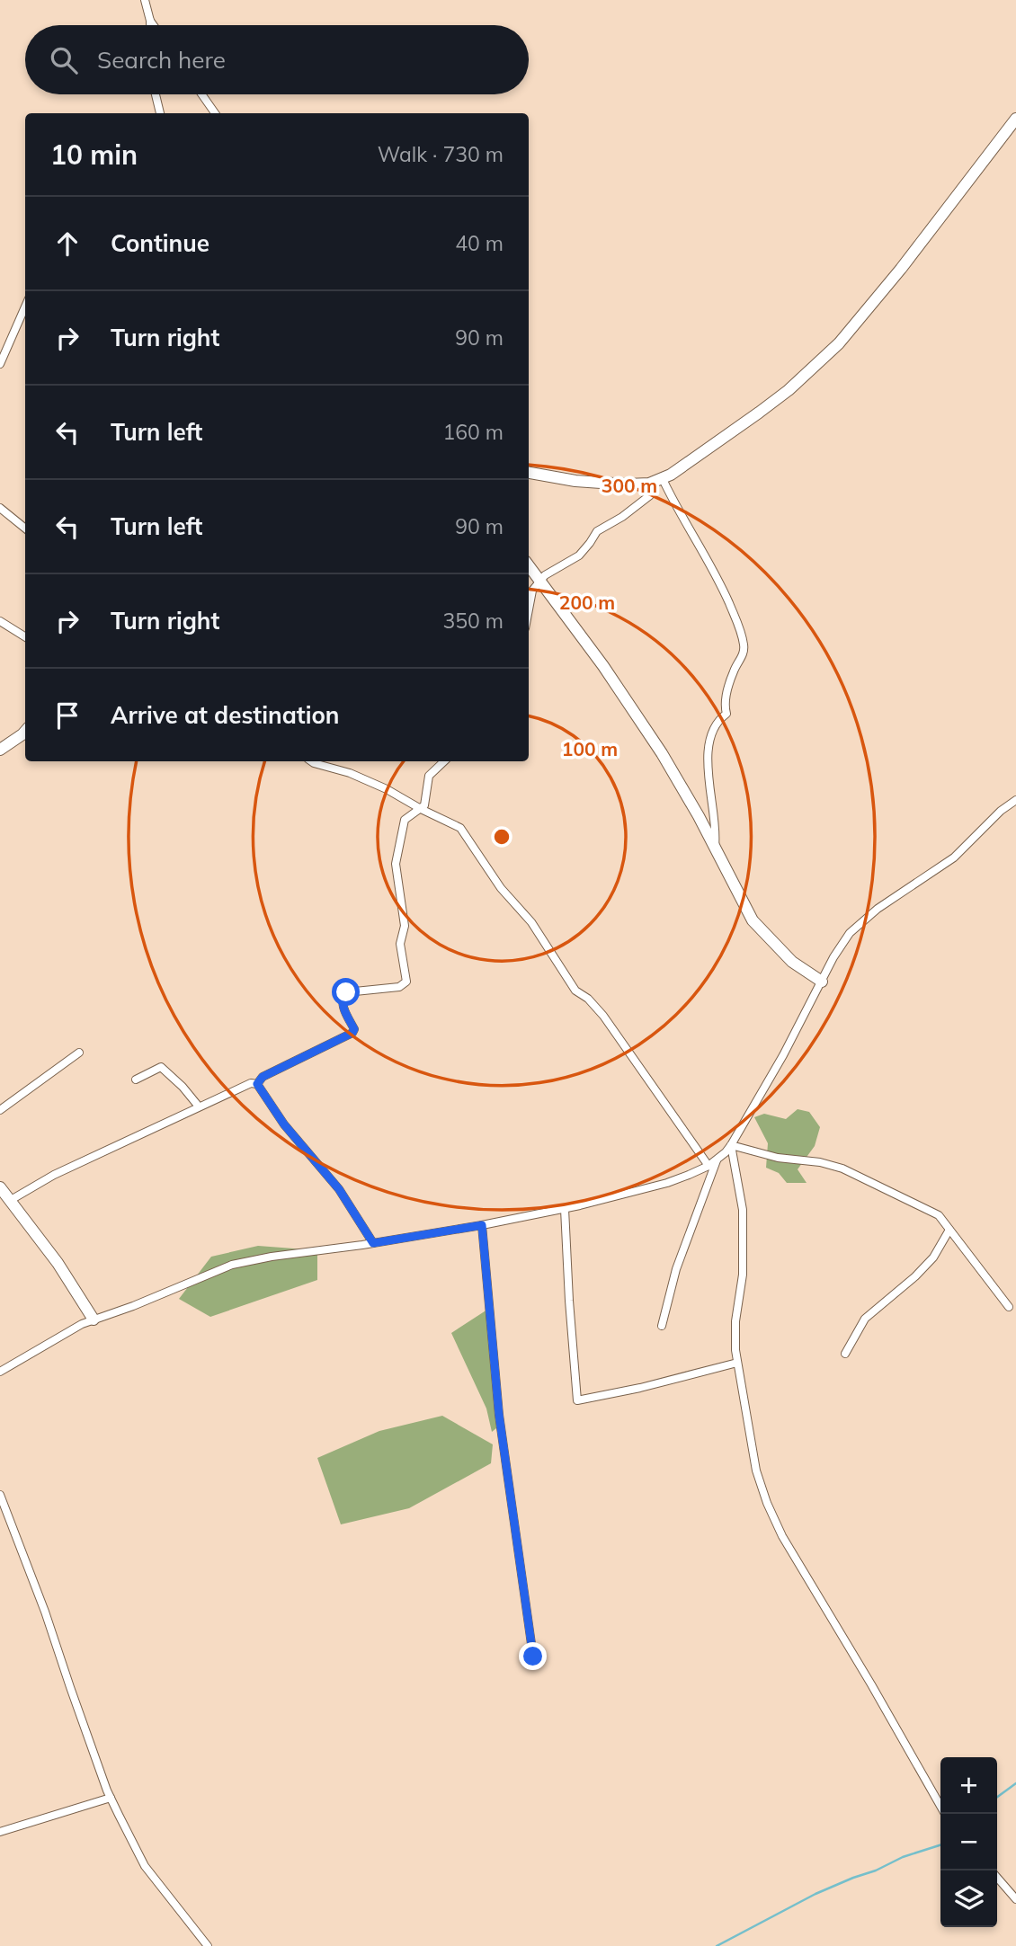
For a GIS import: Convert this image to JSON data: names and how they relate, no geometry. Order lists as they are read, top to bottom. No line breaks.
{"page":{"search":"Search here","heading":["10 min","Walk · 730 m"],"list":[["Continue","40 m"],["Turn right","90 m"],["Turn left","160 m"],["Turn left","90 m"],["Turn right","350 m"],"Arrive at destination"],"map_buttons":["+","−"]},"rings":["300 m","200 m","100 m"]}
